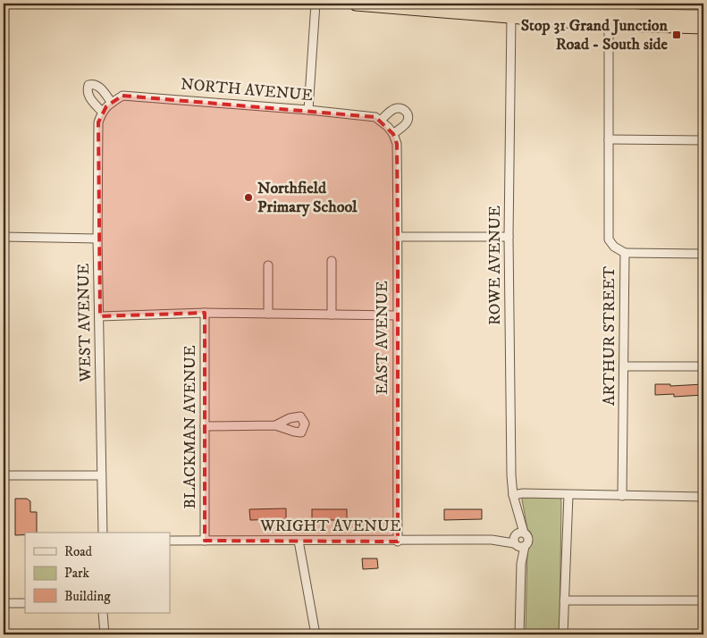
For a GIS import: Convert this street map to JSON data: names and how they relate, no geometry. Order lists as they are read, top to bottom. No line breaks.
{"streets":{"street":["NORTH AVENUE","ROWE AVENUE","WEST AVENUE","ARTHUR STREET","EAST AVENUE","BLACKMAN AVENUE","WRIGHT AVENUE"]},"crossings":[["NORTH AVENUE","WEST AVENUE"],["NORTH AVENUE","EAST AVENUE"],["ROWE AVENUE","WRIGHT AVENUE"],["EAST AVENUE","WRIGHT AVENUE"],["BLACKMAN AVENUE","WRIGHT AVENUE"]],"places":{"transit":["Stop 31 Grand Junction Road - South side"],"other":["Northfield Primary School"]},"legend":["Road","Park","Building"]}
